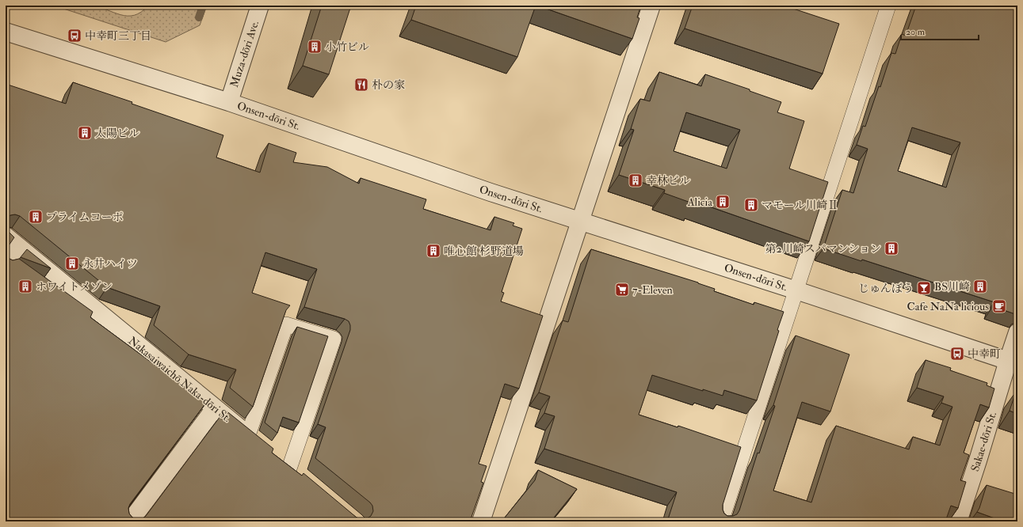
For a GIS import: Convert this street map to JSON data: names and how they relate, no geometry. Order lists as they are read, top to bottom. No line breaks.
{"streets":{"street":["Muza-dōri Ave.","Onsen-dōri St.","Nakasaiwaichō Naka-dōri St.","Sakae-dōri St."]},"crossings":[["Muza-dōri Ave.","Onsen-dōri St."],["Onsen-dōri St.","Sakae-dōri St."]],"places":{"bus stop":["中幸町三丁目","中幸町"],"building":["小竹ビル","太陽ビル","幸林ビル","Alicia","マモール川崎Ⅱ","プライムコーポ","第2川崎スパマンション","唯心館 杉野道場","永井ハイツ","ホワイトメゾン","BS川崎"],"restaurant":["朴の家"],"bar":["じゅんぼう"],"supermarket":["7-Eleven"],"cafe":["Cafe NaNa licious"]},"scale_bar":"20 m"}
